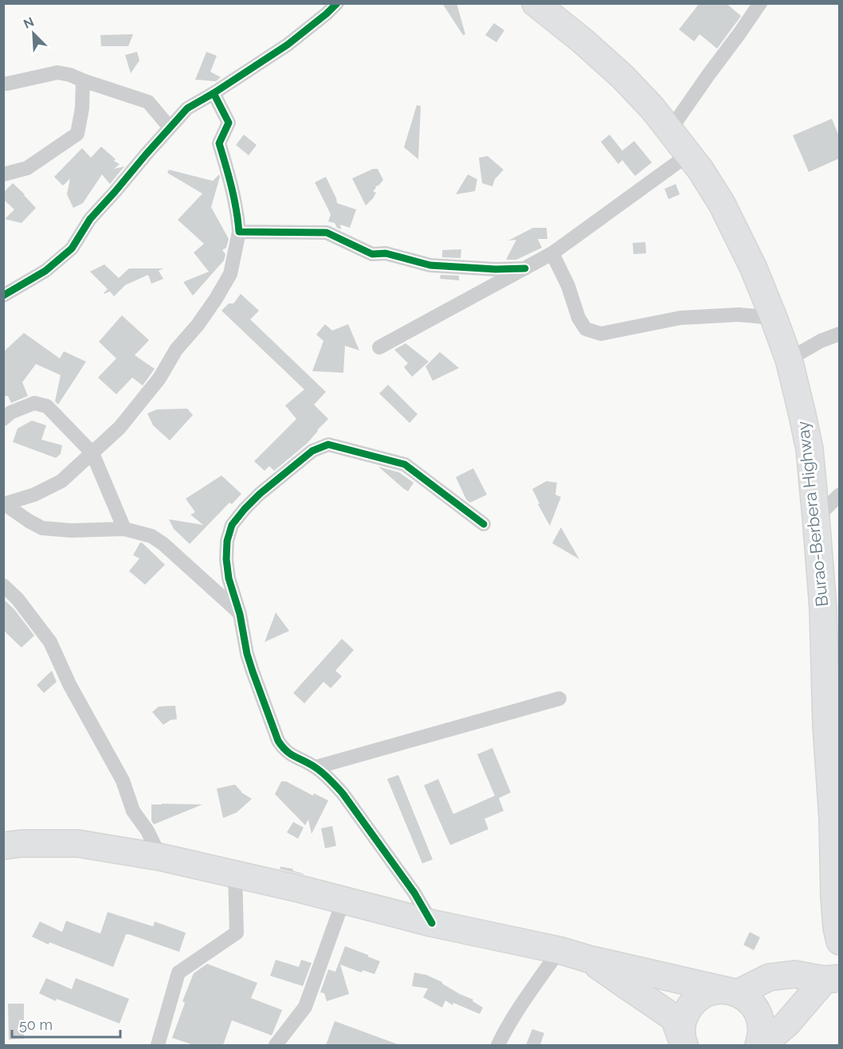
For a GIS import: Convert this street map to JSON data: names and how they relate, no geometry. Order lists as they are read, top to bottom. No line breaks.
{"streets":{"highway":["Burao-Berbera Highway"]},"scale_bar":"50 m","north":"top left"}
